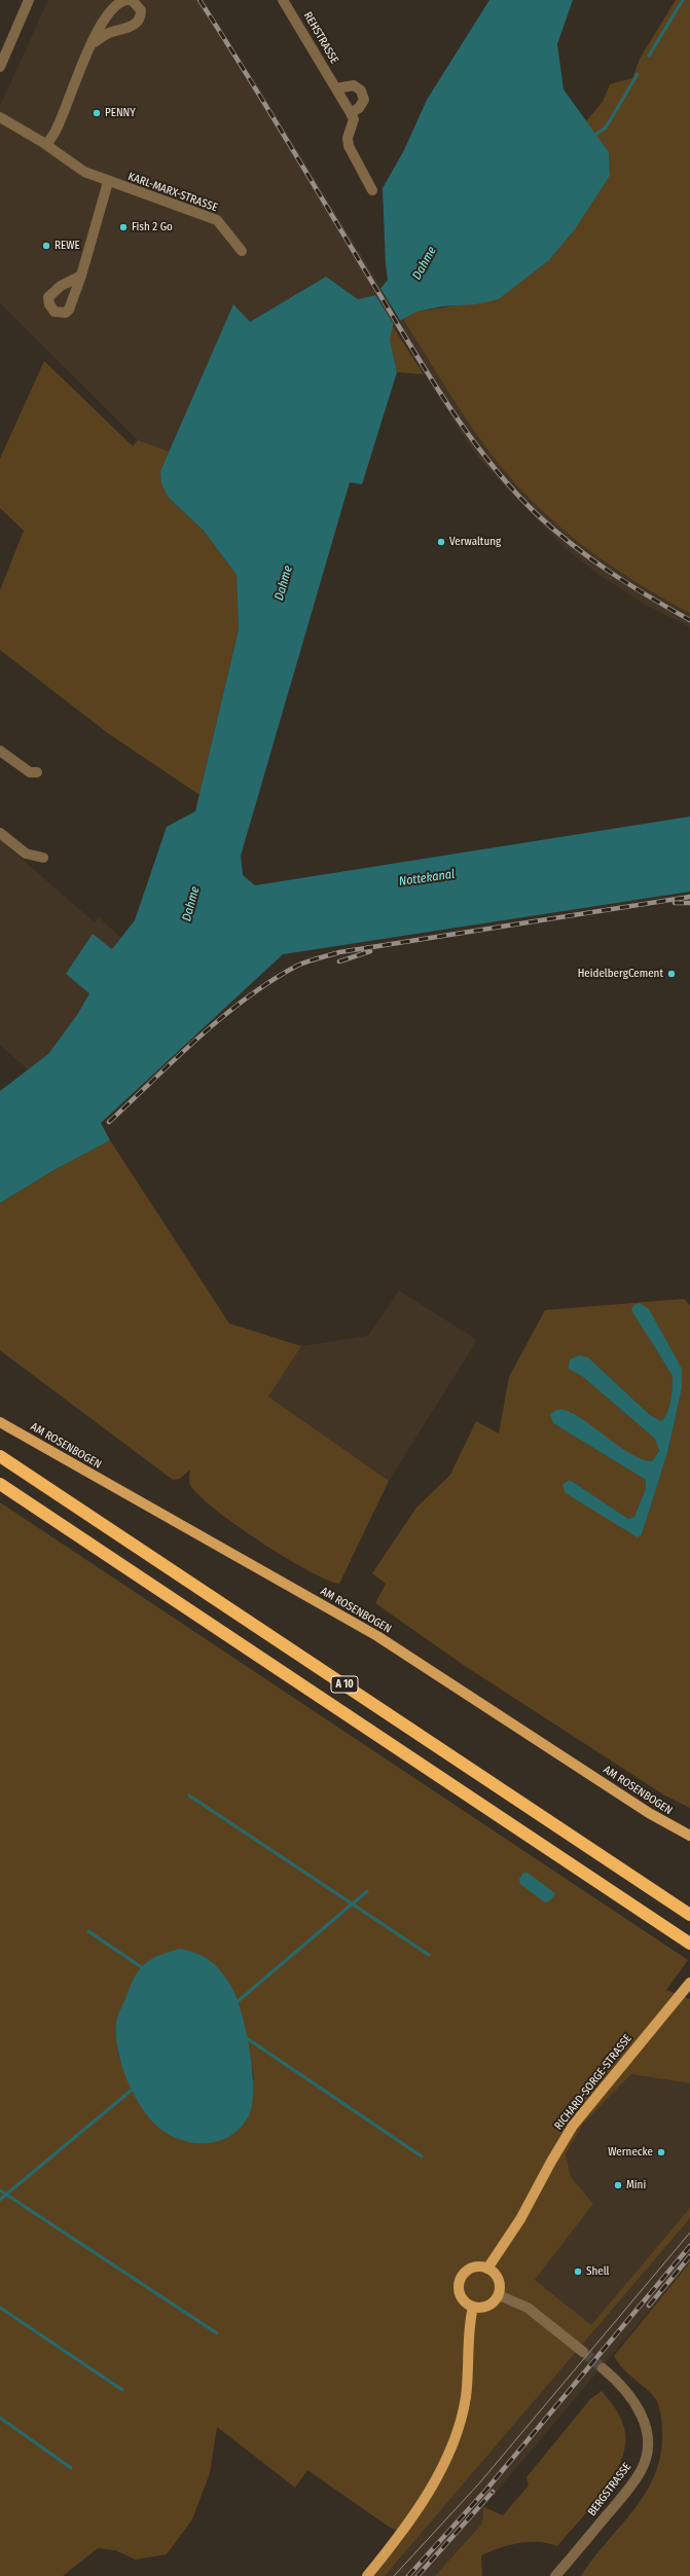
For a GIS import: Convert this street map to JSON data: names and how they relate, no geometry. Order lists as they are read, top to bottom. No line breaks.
{"streets":{"highway":["A 10"],"main road":["AM ROSENBOGEN","RICHARD-SORGE-STRASSE"],"street":["REHSTRASSE","KARL-MARX-STRASSE","BERGSTRASSE"]},"water":["Dahme","Nottekanal"],"places":["PENNY","Fish 2 Go","REWE","Verwaltung","HeidelbergCement","Wernecke","Mini","Shell"]}
